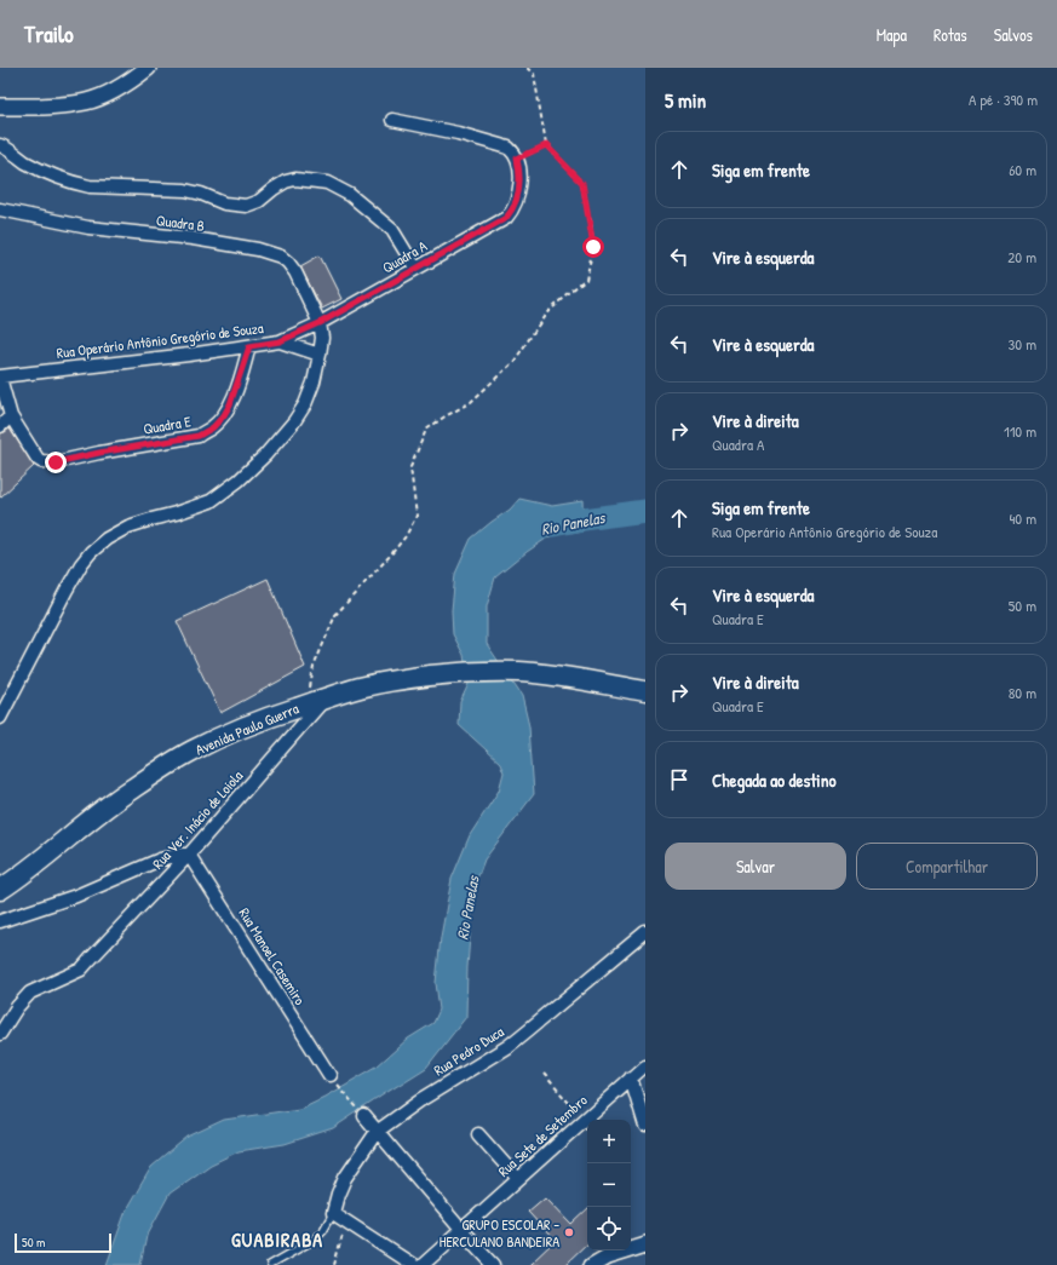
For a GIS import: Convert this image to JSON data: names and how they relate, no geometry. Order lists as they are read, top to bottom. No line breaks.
{"streets":{"main road":["Avenida Paulo Guerra"],"street":["Quadra B","Quadra A","Rua Operário Antônio Gregório de Souza","Quadra E","Rua Ver. Inácio de Loiola","Rua Manoel Casemiro","Rua Pedro Duca","Rua Sete de Setembro"]},"crossings":[["Quadra B","Quadra A"],["Quadra B","Rua Operário Antônio Gregório de Souza"],["Quadra A","Rua Operário Antônio Gregório de Souza"],["Rua Operário Antônio Gregório de Souza","Quadra E"],["Avenida Paulo Guerra","Rua Ver. Inácio de Loiola"],["Rua Ver. Inácio de Loiola","Rua Manoel Casemiro"]],"districts":["GUABIRABA"],"water":["Rio Panelas"],"places":["GRUPO ESCOLAR - HERCULANO BANDEIRA"],"scale_bar":"50 m","page":{"header":"Trailo","nav":["Mapa","Rotas","Salvos"],"heading":["5 min","A pé · 390 m"],"list":[["Siga em frente","60 m"],["Vire à esquerda","20 m"],["Vire à esquerda","30 m"],["Vire à direita","Quadra A","110 m"],["Siga em frente","Rua Operário Antônio Gregório de Souza","40 m"],["Vire à esquerda","Quadra E","50 m"],["Vire à direita","Quadra E","80 m"],"Chegada ao destino"],"buttons":["Salvar","Compartilhar"],"map_buttons":["+","−"],"scale":"50 m"}}
